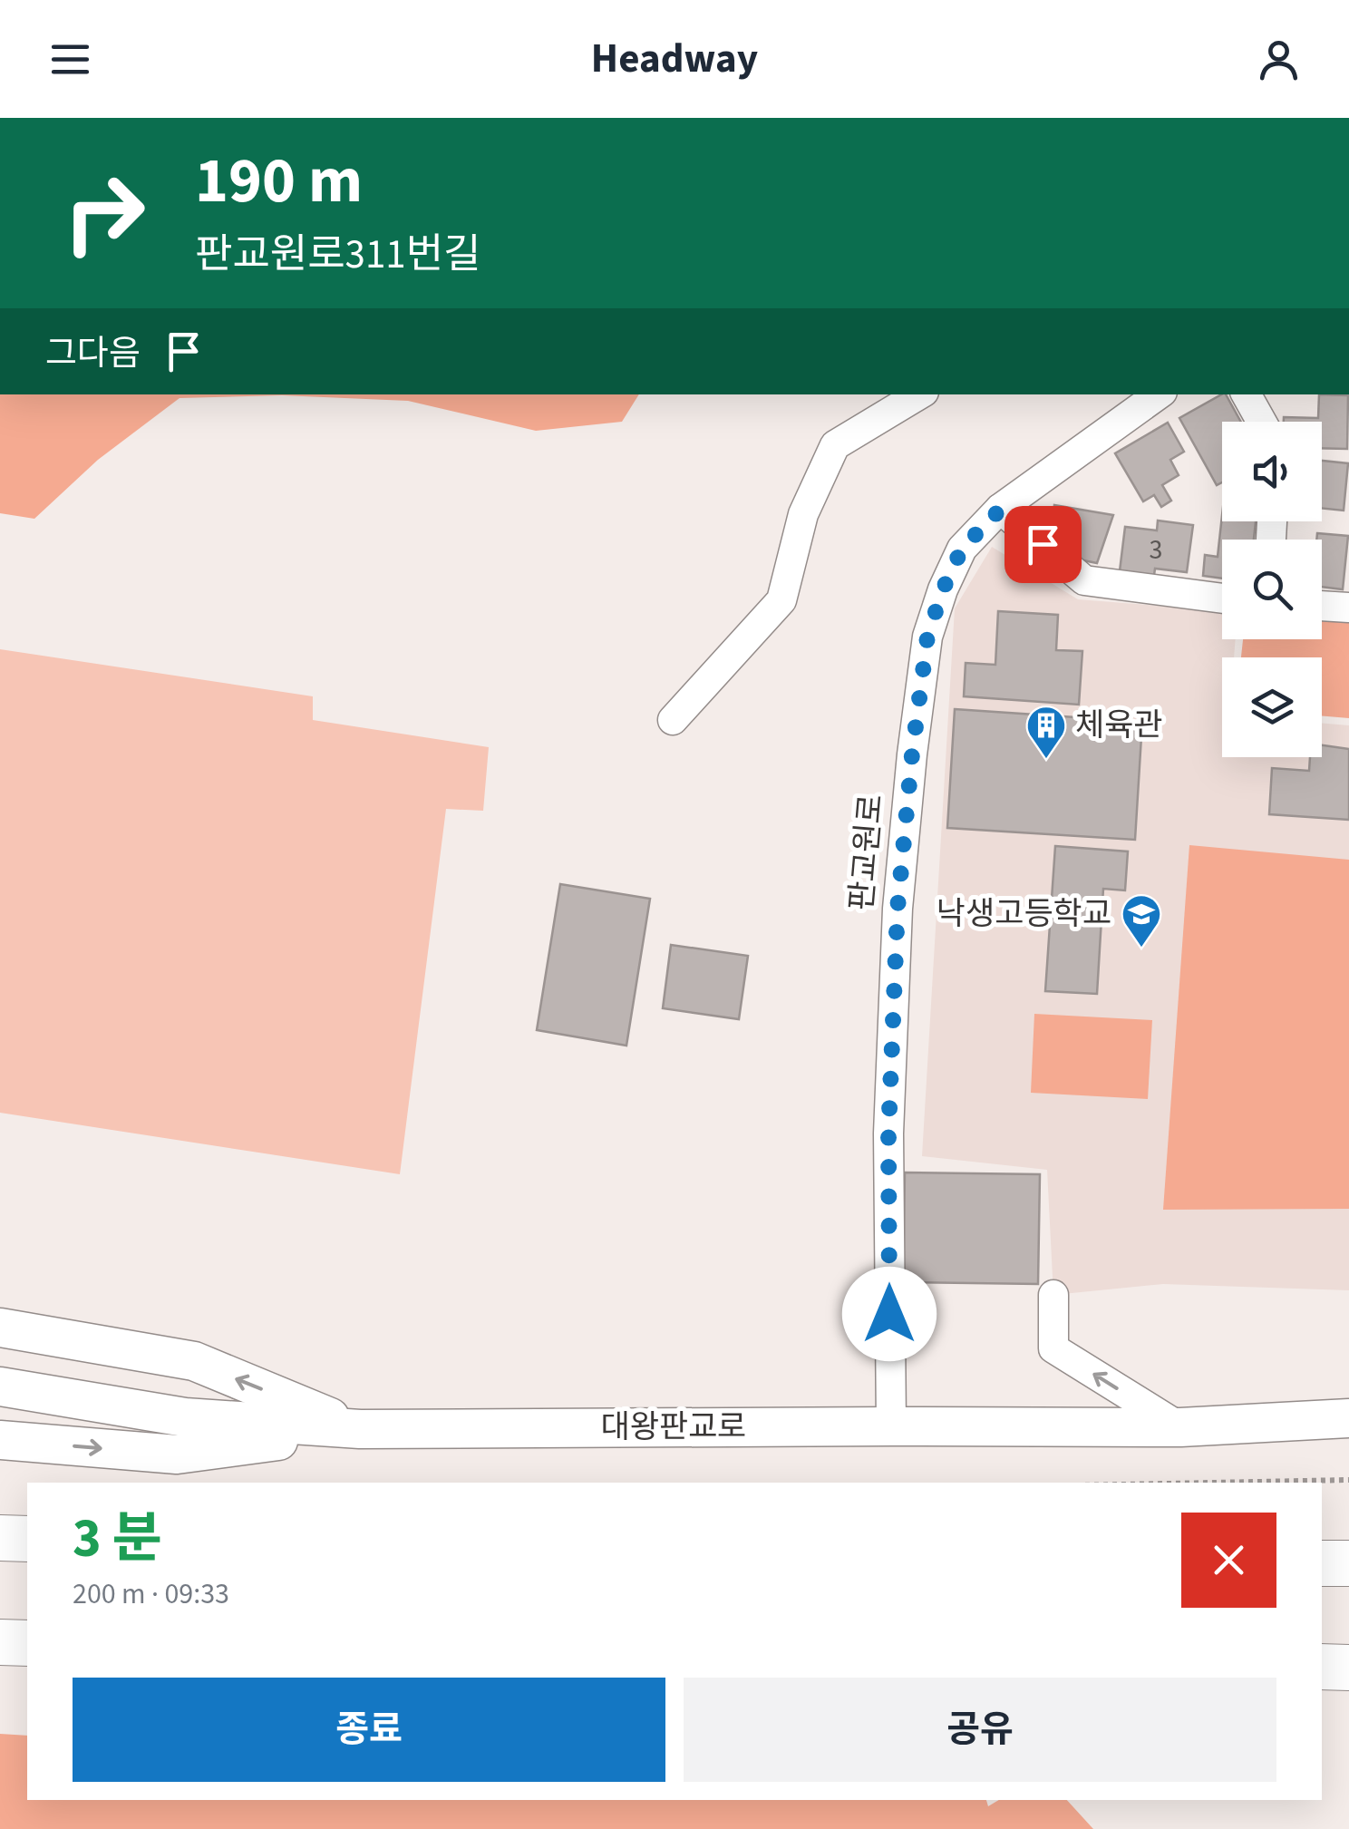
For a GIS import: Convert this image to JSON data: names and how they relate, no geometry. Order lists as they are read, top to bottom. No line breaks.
{"streets":{"main road":["대왕판교로"],"street":["판교원로"]},"crossings":[["판교원로","대왕판교로"]],"places":{"building":["체육관"],"school or university":["낙생고등학교"]},"house_numbers":["3"],"page":{"header":"Headway","turn":["190 m","판교원로311번길"],"then":"그다음","heading":["3 분","200 m · 09:33"],"buttons":["종료","공유"]}}
